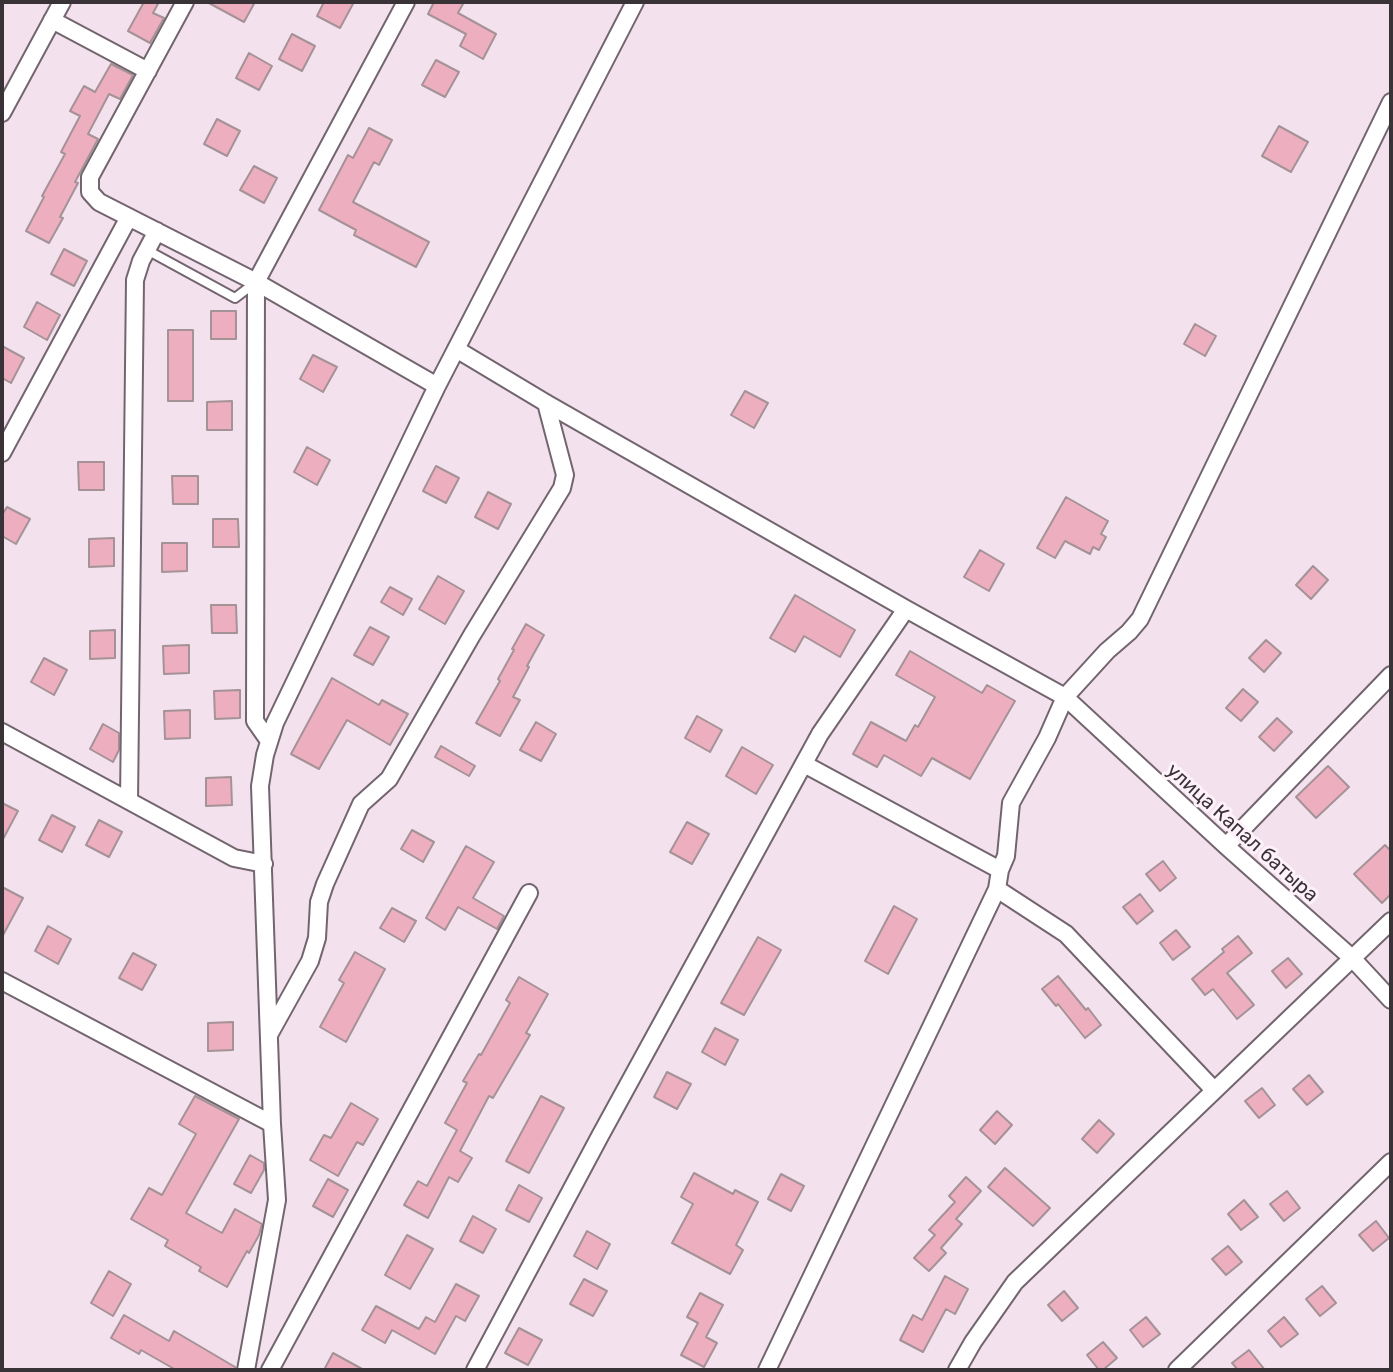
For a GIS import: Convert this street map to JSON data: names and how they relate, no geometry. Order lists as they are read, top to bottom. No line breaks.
{"streets":{"street":["улица Капал батыра"]}}
